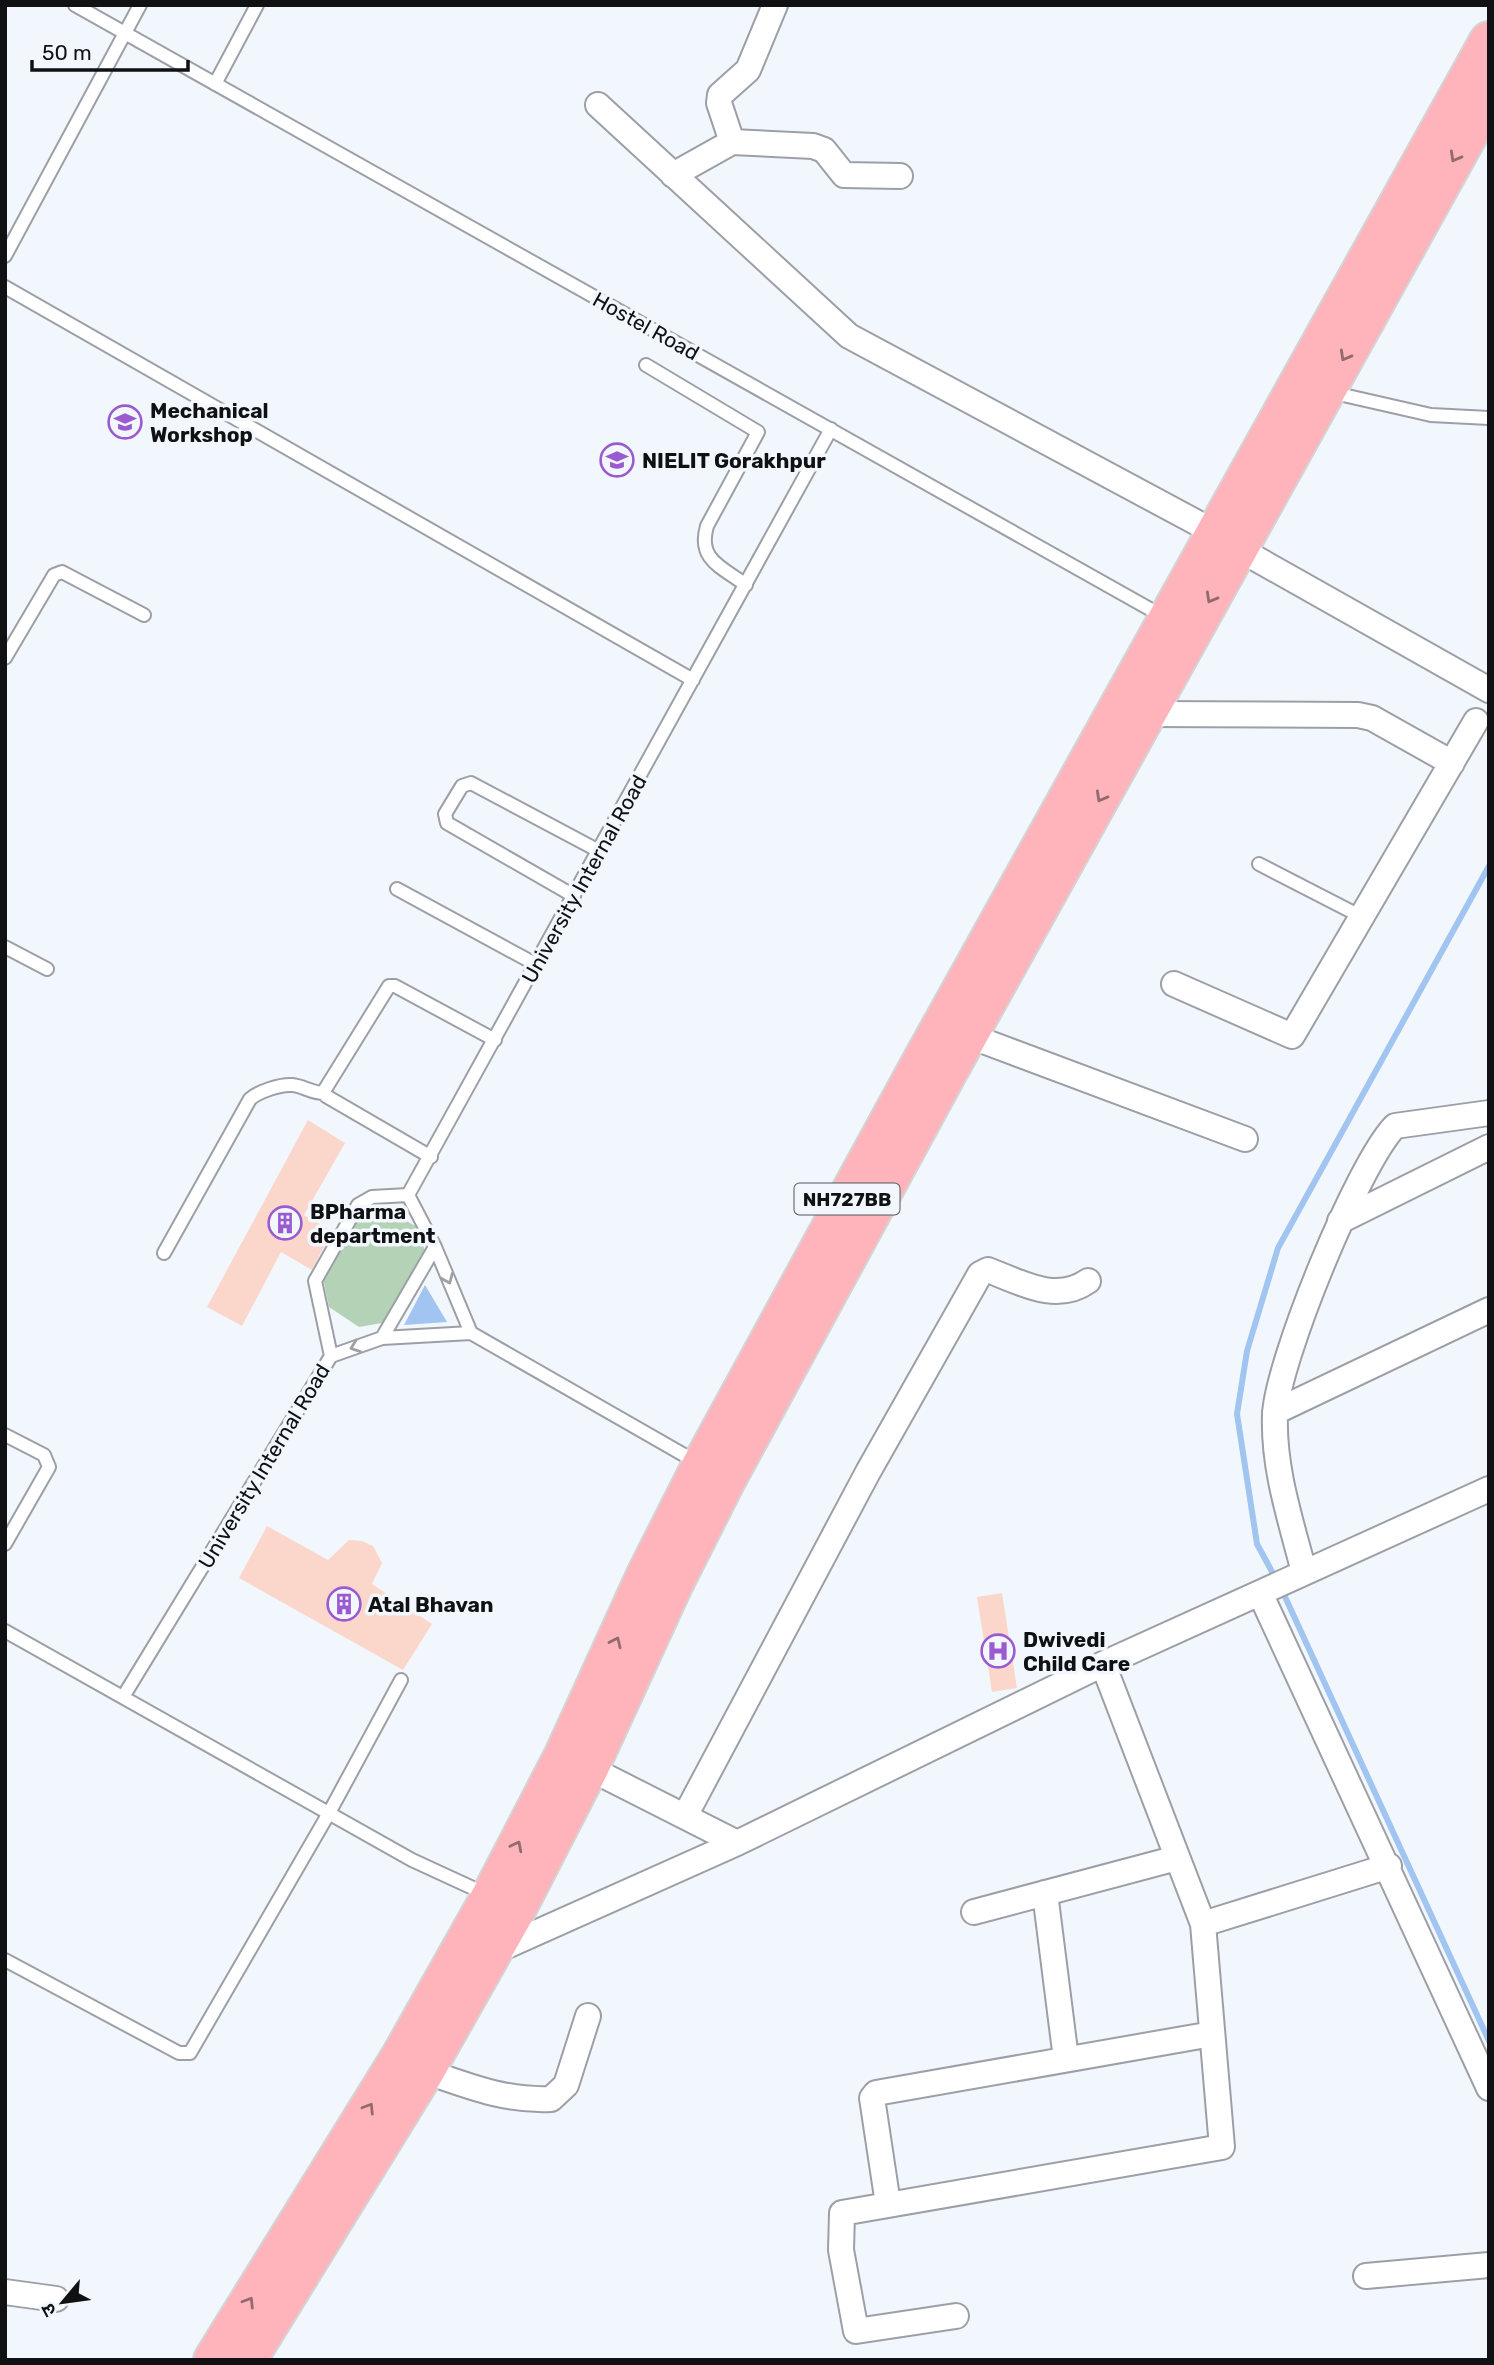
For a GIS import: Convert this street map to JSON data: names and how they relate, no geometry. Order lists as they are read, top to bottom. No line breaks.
{"streets":{"highway":["NH727BB"],"lane":["Hostel Road","University Internal Road"]},"crossings":[["Hostel Road","University Internal Road"],["Hostel Road","NH727BB"]],"places":{"school or university":["Mechanical Workshop","NIELIT Gorakhpur"],"building":["BPharma department","Atal Bhavan"],"hospital":["Dwivedi Child Care"]},"scale_bar":"50 m","north":"bottom left"}
